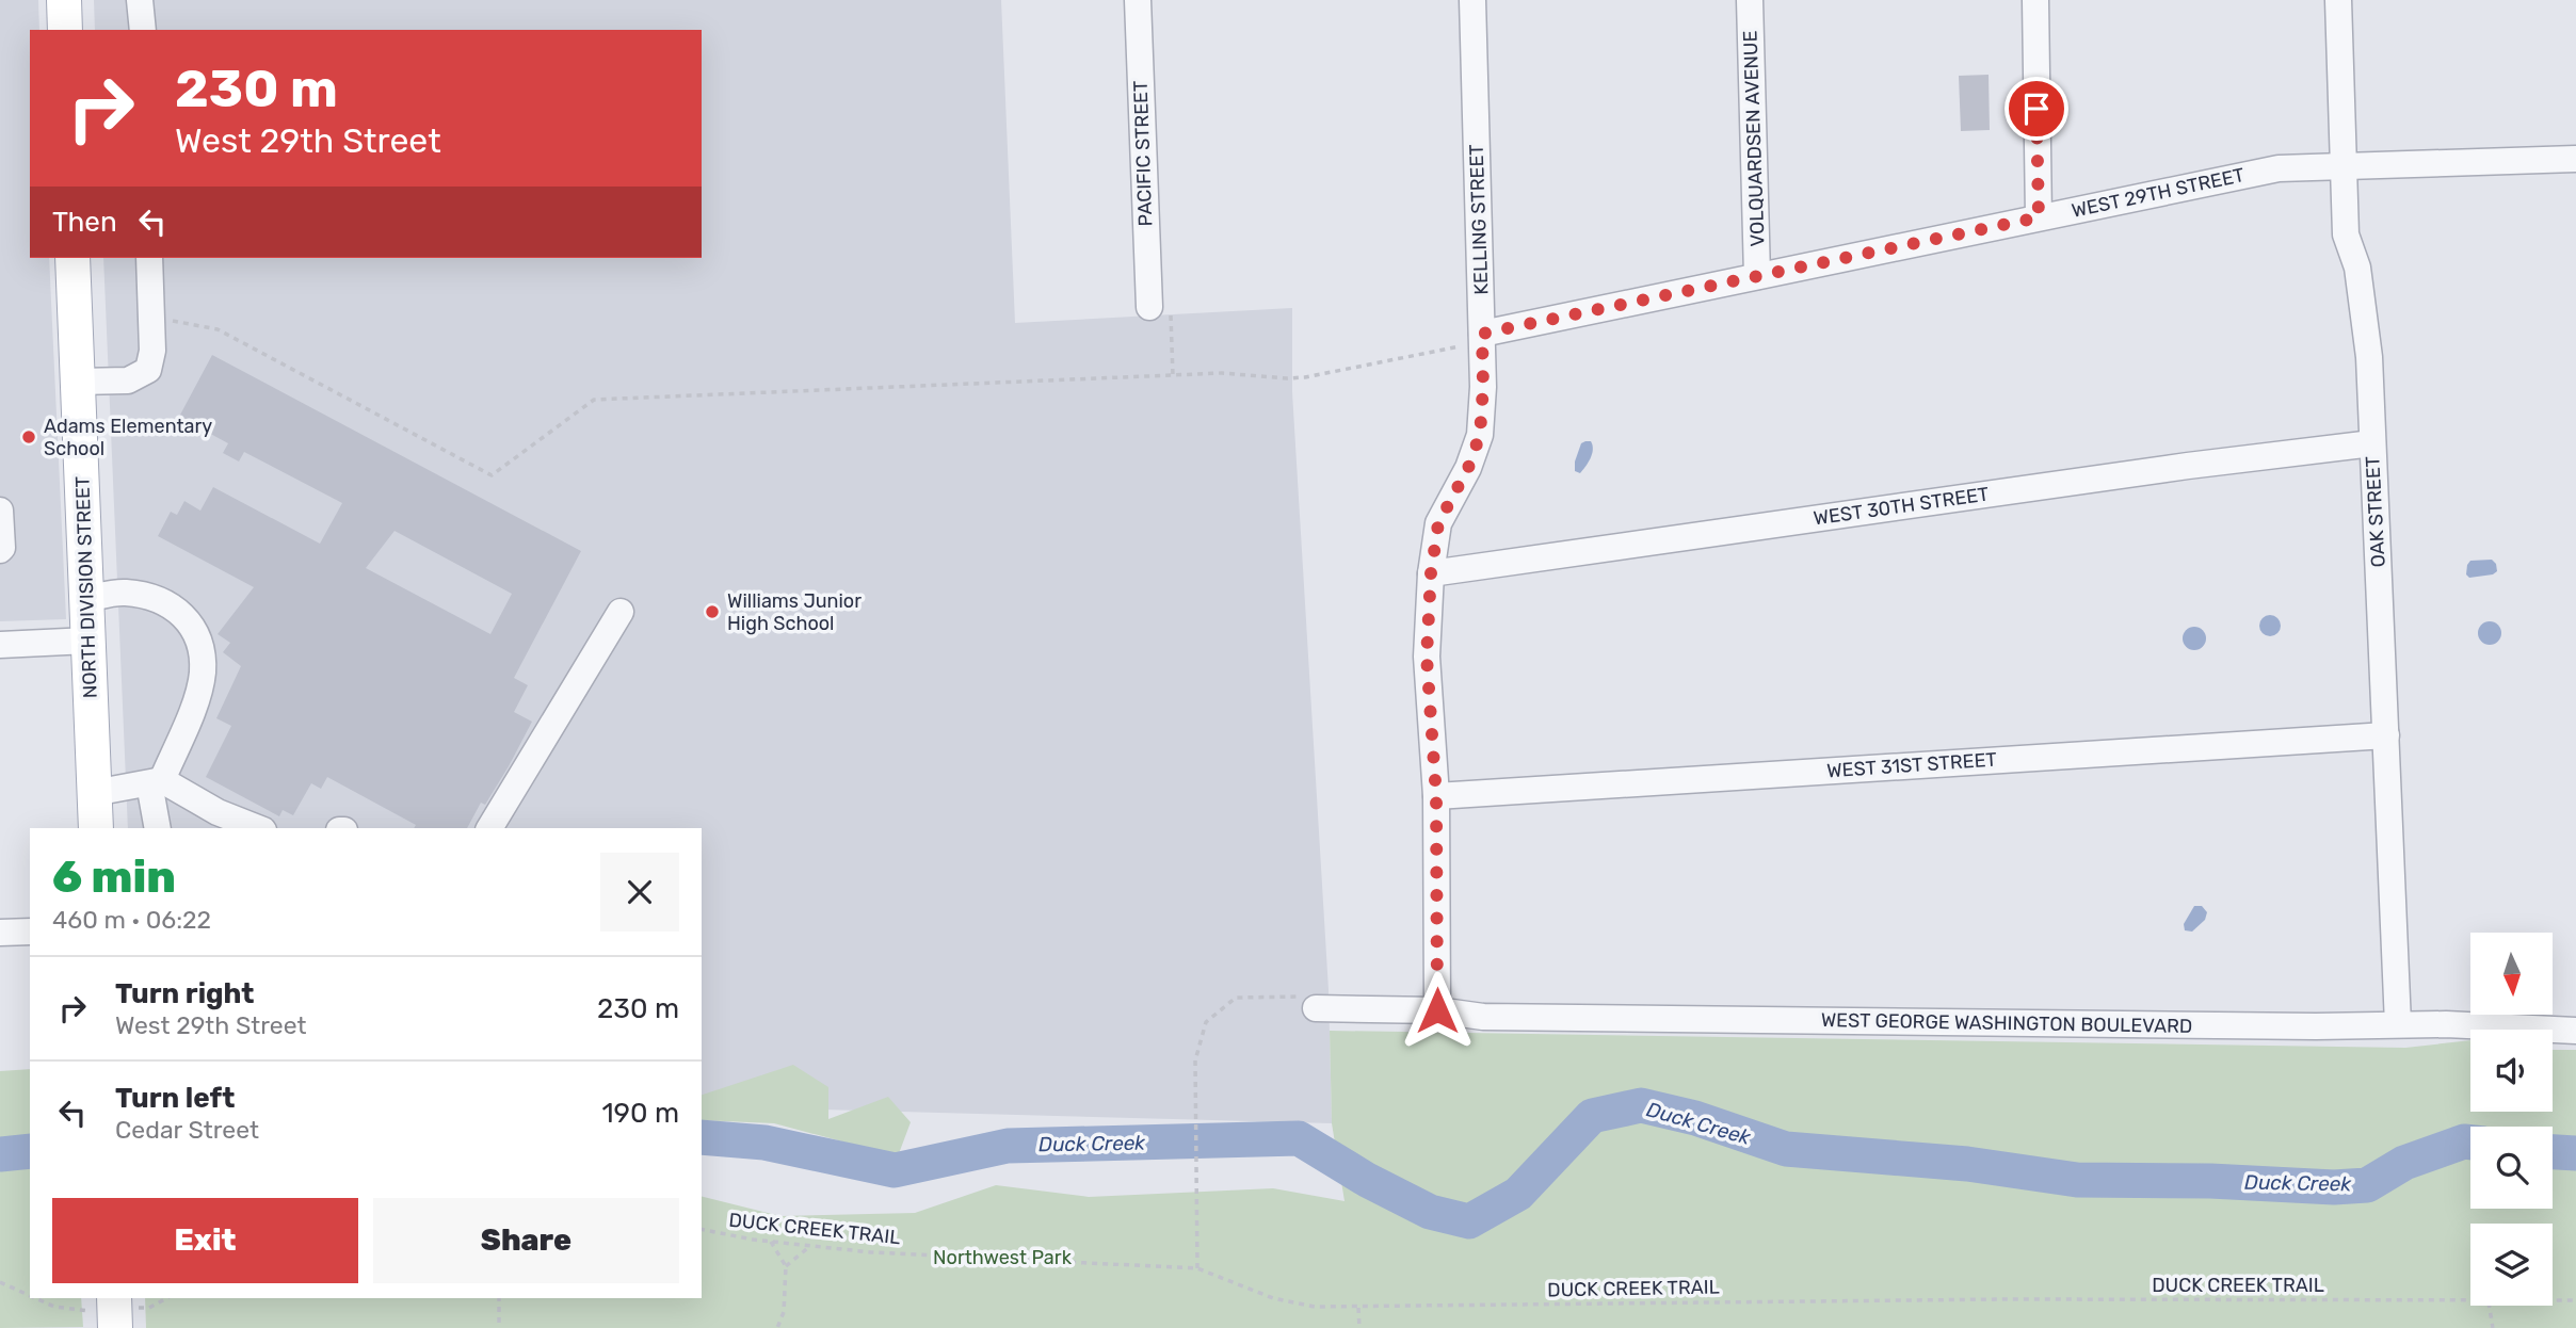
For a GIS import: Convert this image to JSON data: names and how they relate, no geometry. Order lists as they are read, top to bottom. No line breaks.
{"streets":{"main road":["NORTH DIVISION STREET"],"street":["VOLQUARDSEN AVENUE","PACIFIC STREET","WEST 29TH STREET","KELLING STREET","WEST 30TH STREET","OAK STREET","WEST 31ST STREET","WEST GEORGE WASHINGTON BOULEVARD"],"path":["DUCK CREEK TRAIL"]},"crossings":[["VOLQUARDSEN AVENUE","WEST 29TH STREET"],["WEST 29TH STREET","KELLING STREET"],["WEST 29TH STREET","OAK STREET"],["KELLING STREET","WEST 30TH STREET"],["KELLING STREET","WEST 31ST STREET"],["KELLING STREET","WEST GEORGE WASHINGTON BOULEVARD"],["WEST 30TH STREET","OAK STREET"],["OAK STREET","WEST 31ST STREET"],["OAK STREET","WEST GEORGE WASHINGTON BOULEVARD"]],"water":["Duck Creek"],"parks":["Northwest Park"],"places":["Adams Elementary School","Williams Junior High School"],"north":"bottom","page":{"turn":["230 m","West 29th Street"],"then":"Then","heading":["6 min","460 m · 06:22"],"list":[{"name":"Turn right","note":"West 29th Street","value":"230 m"},{"name":"Turn left","note":"Cedar Street","value":"190 m"}],"buttons":["Exit","Share"]}}
